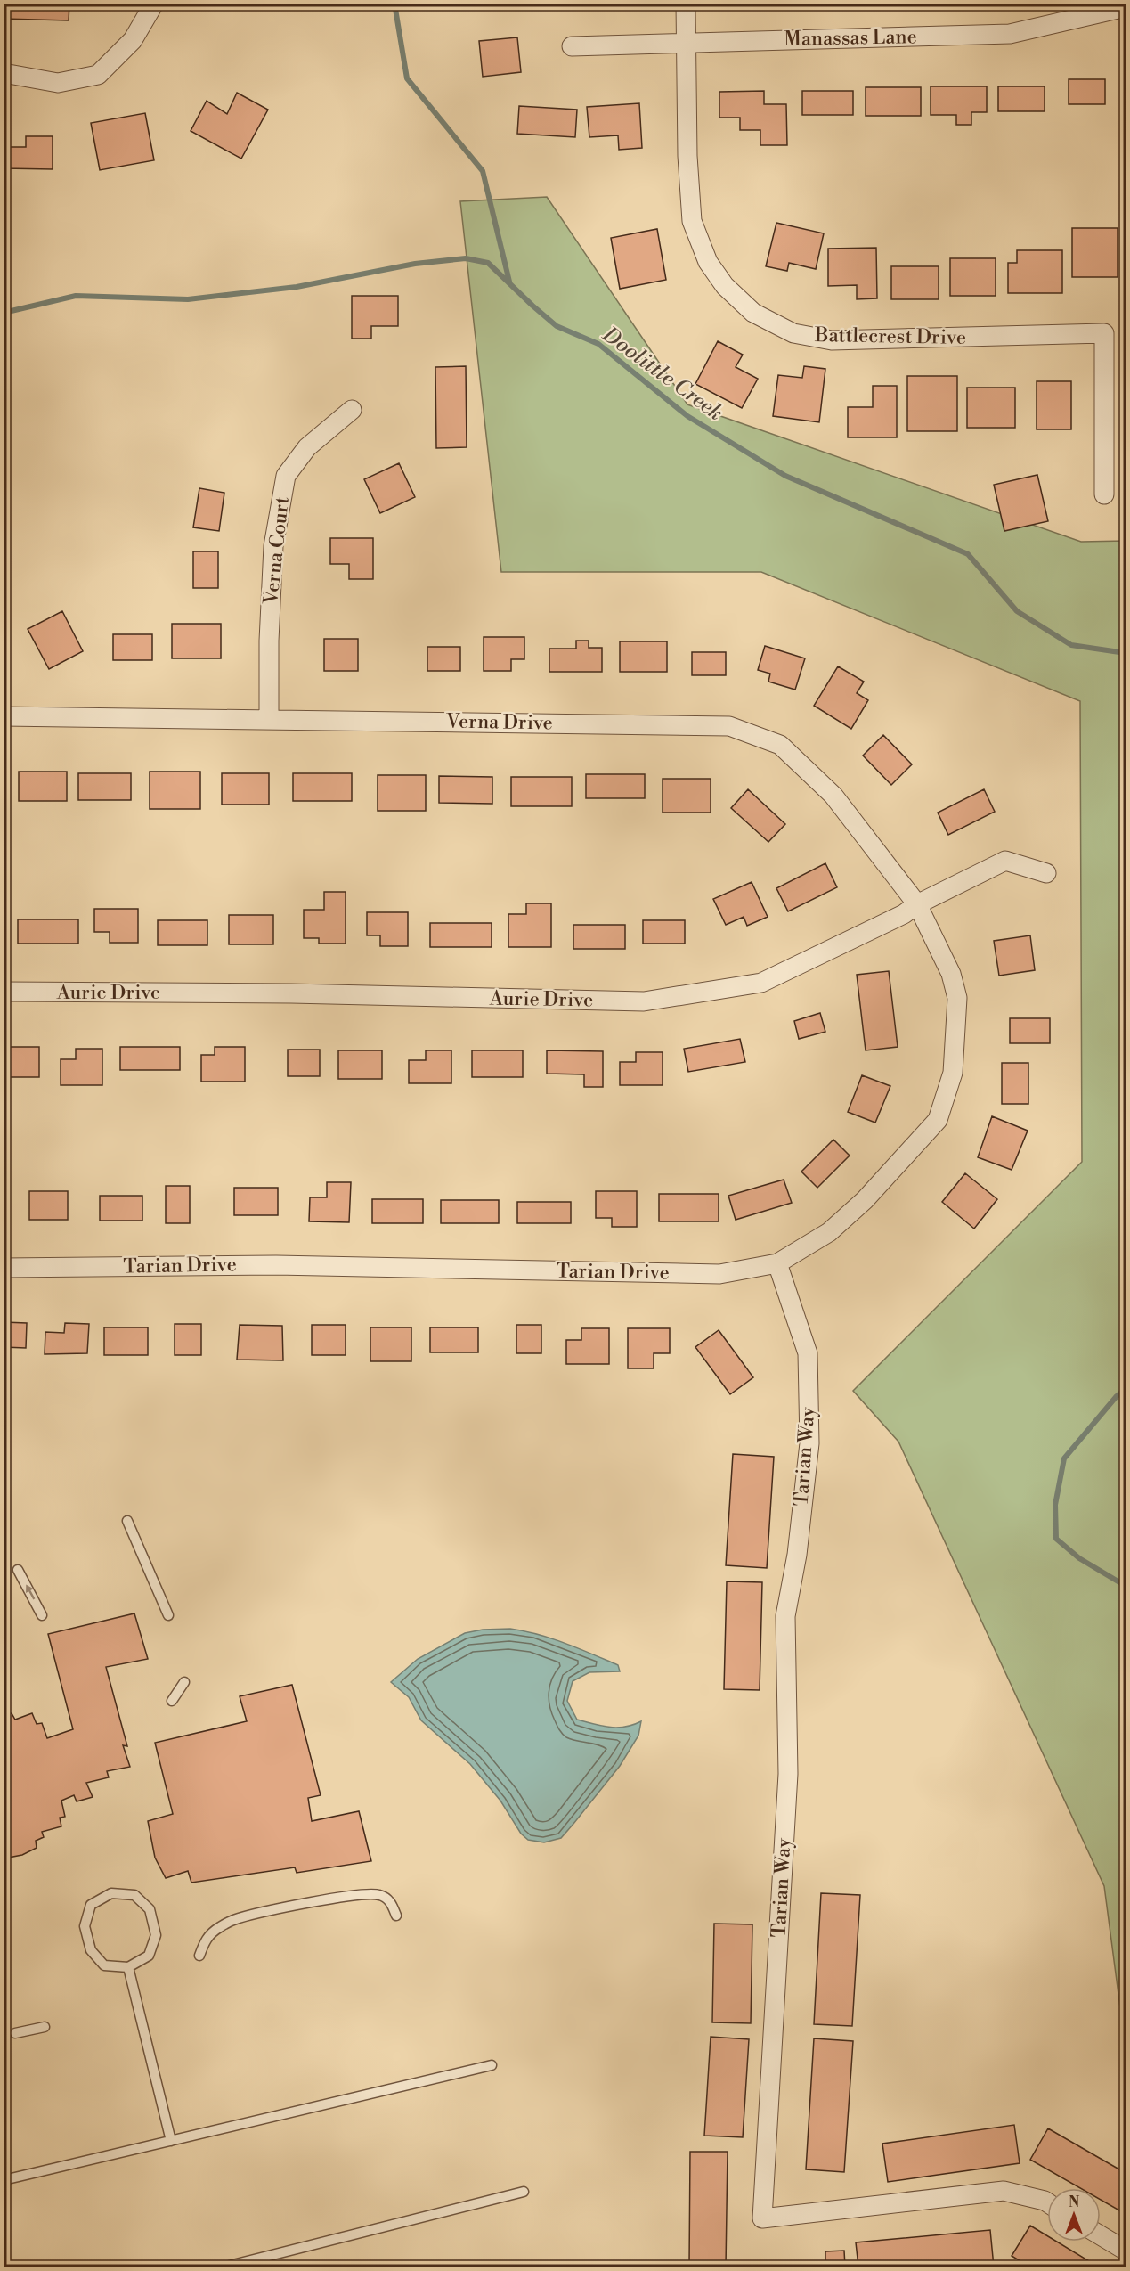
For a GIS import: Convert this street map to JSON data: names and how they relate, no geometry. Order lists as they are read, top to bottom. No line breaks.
{"streets":{"street":["Manassas Lane","Battlecrest Drive","Verna Court","Verna Drive","Aurie Drive","Tarian Drive","Tarian Way"]},"crossings":[["Manassas Lane","Battlecrest Drive"],["Verna Court","Verna Drive"],["Verna Drive","Aurie Drive"],["Verna Drive","Tarian Drive"],["Aurie Drive","Tarian Drive"],["Tarian Drive","Tarian Way"]],"water":["Doolittle Creek"],"north":"top"}
